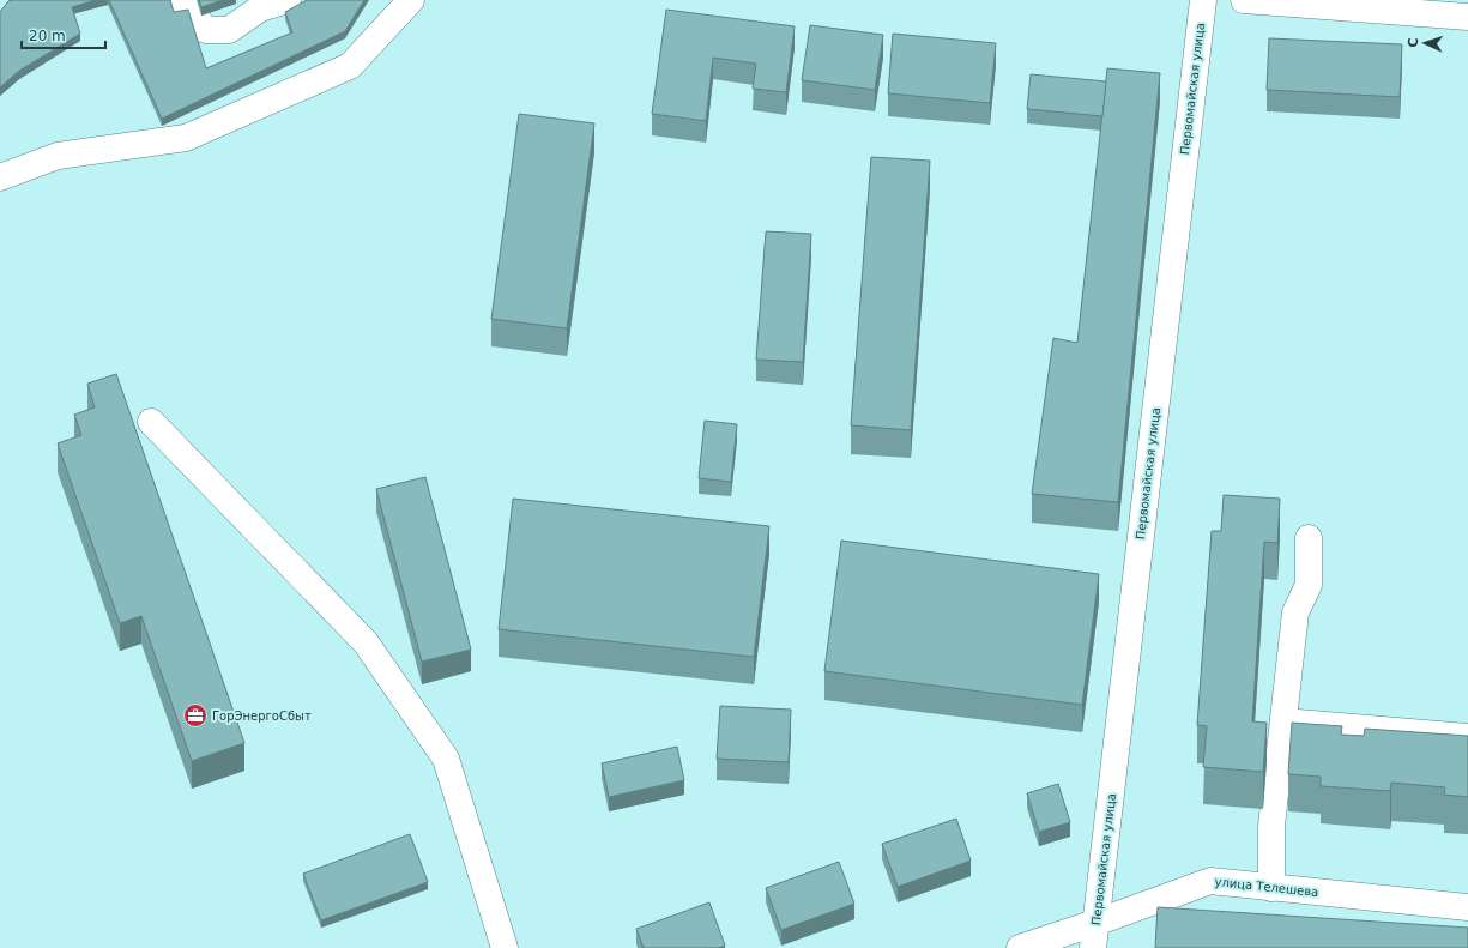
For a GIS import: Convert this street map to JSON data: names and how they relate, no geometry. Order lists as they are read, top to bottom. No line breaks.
{"streets":{"street":["Первомайская улица","улица Телешева"]},"crossings":[["Первомайская улица","улица Телешева"]],"places":{"office":["ГорЭнергоСбыт"]},"scale_bar":"20 m","north":"left"}
